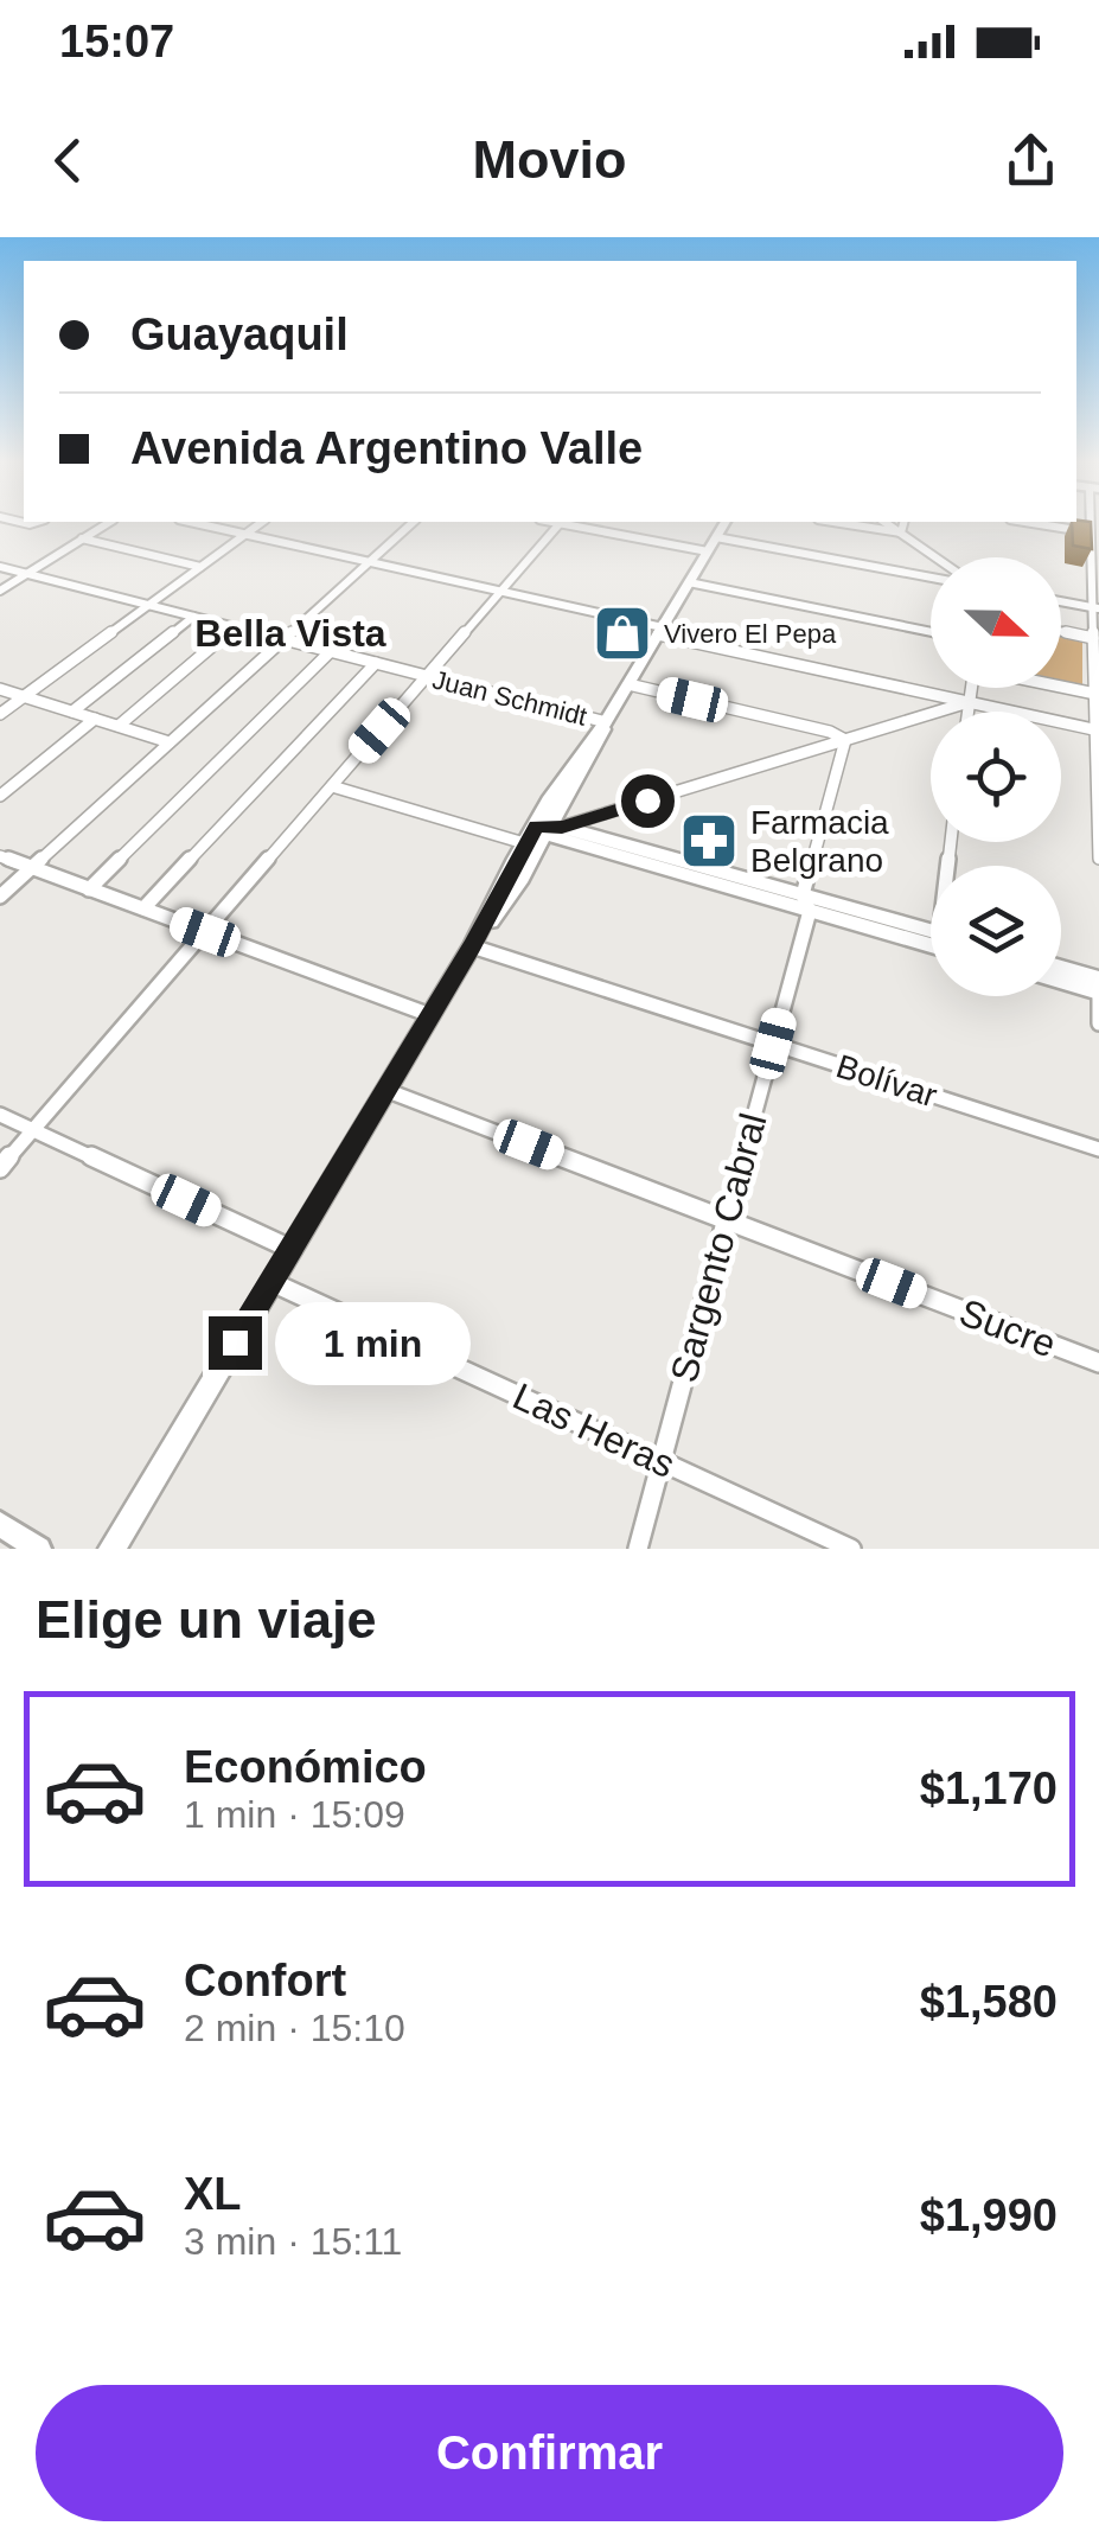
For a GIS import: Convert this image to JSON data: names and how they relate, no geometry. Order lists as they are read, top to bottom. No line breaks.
{"streets":{"street":["Juan Schmidt","Bolívar","Sargento Cabral","Sucre","Las Heras"]},"crossings":[["Bolívar","Sargento Cabral"],["Sargento Cabral","Sucre"],["Sargento Cabral","Las Heras"]],"districts":["Bella Vista"],"places":{"shop":["Vivero El Pepa"],"pharmacy":["Farmacia Belgrano"]},"north":"right","page":{"status":"15:07","header":"Movio","banner":["Guayaquil","Avenida Argentino Valle"],"bubble":"1 min","heading":"Elige un viaje","list":[{"name":"Económico","note":"1 min · 15:09","value":"$1,170"},{"name":"Confort","note":"2 min · 15:10","value":"$1,580"},{"name":"XL","note":"3 min · 15:11","value":"$1,990"}],"buttons":"Confirmar"}}
